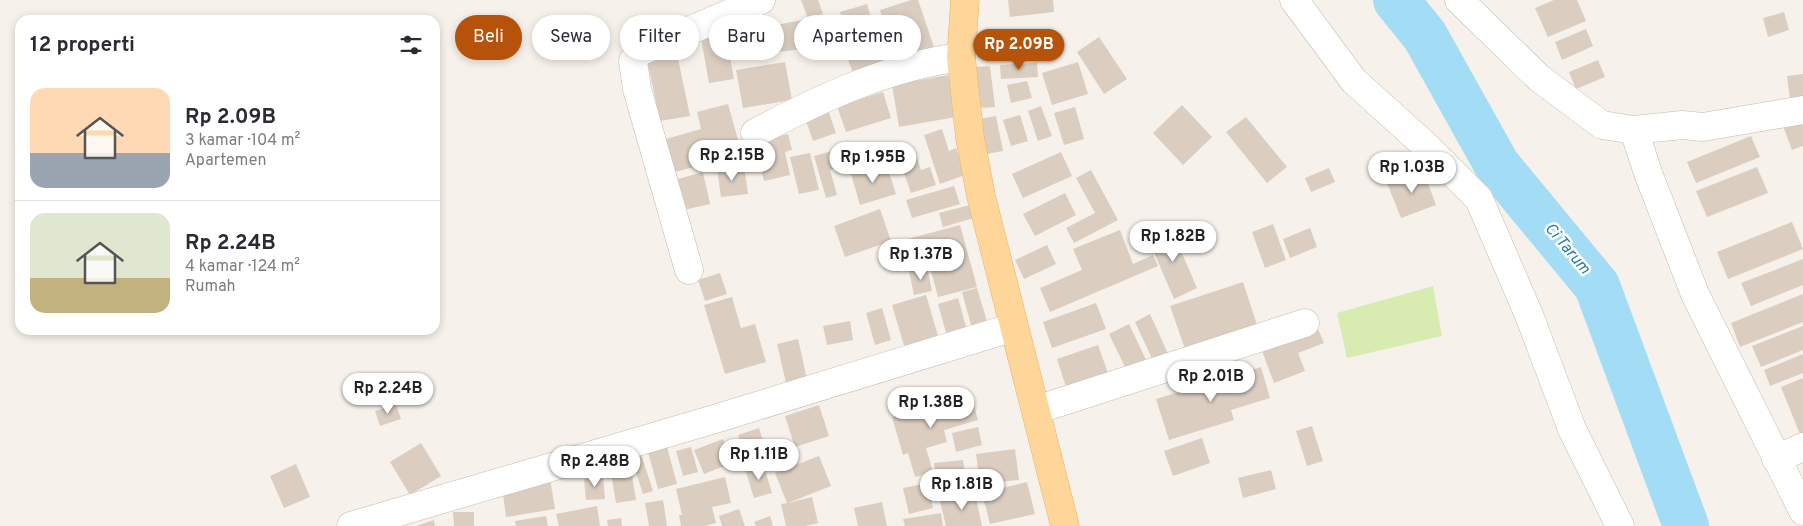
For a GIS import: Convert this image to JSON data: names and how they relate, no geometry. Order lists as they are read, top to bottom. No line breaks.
{"water":["Ci Tarum"],"page":{"chip":["Beli","Sewa","Filter","Baru","Apartemen"],"heading":"12 properti","price":["Rp 2.09B","Rp 2.15B","Rp 1.95B","Rp 1.03B","Rp 1.82B","Rp 1.37B","Rp 2.01B","Rp 2.24B","Rp 1.38B","Rp 1.11B","Rp 2.48B","Rp 1.81B"],"list":[{"name":"Rp 2.09B","note":"3 kamar · 104 m² · Apartemen"},{"name":"Rp 2.24B","note":"4 kamar · 124 m² · Rumah"}]}}
